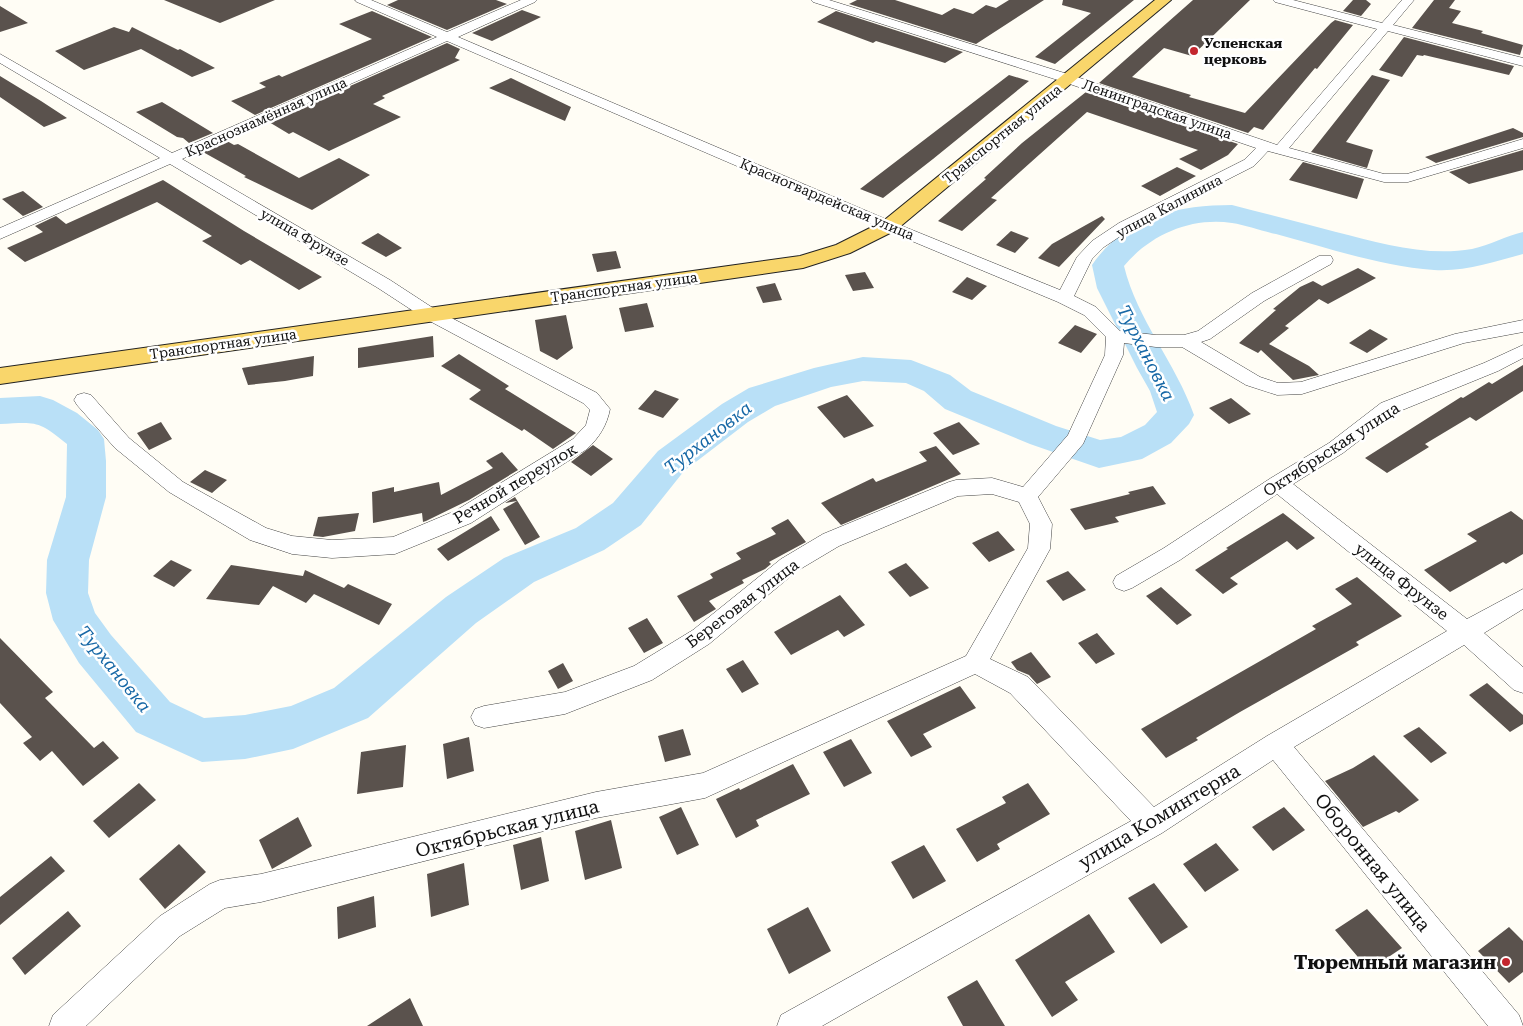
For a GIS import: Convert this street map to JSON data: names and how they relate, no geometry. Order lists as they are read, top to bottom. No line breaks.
{"streets":{"main road":["Транспортная улица"],"street":["Ленинградская улица","Краснознамённая улица","Красногвардейская улица","улица Калинина","улица Фрунзе","Октябрьская улица","Речной переулок","Береговая улица","улица Коминтерна","Оборонная улица"]},"crossings":[["Ленинградская улица","Транспортная улица"],["Ленинградская улица","улица Калинина"],["Краснознамённая улица","Красногвардейская улица"],["Краснознамённая улица","улица Фрунзе"],["Транспортная улица","Красногвардейская улица"],["Транспортная улица","улица Фрунзе"],["Красногвардейская улица","улица Калинина"],["улица Фрунзе","Октябрьская улица"],["улица Фрунзе","Речной переулок"],["улица Фрунзе","улица Коминтерна"],["улица Коминтерна","Оборонная улица"]],"water":["Турхановка"],"places":["Успенская церковь","Тюремный магазин"]}
